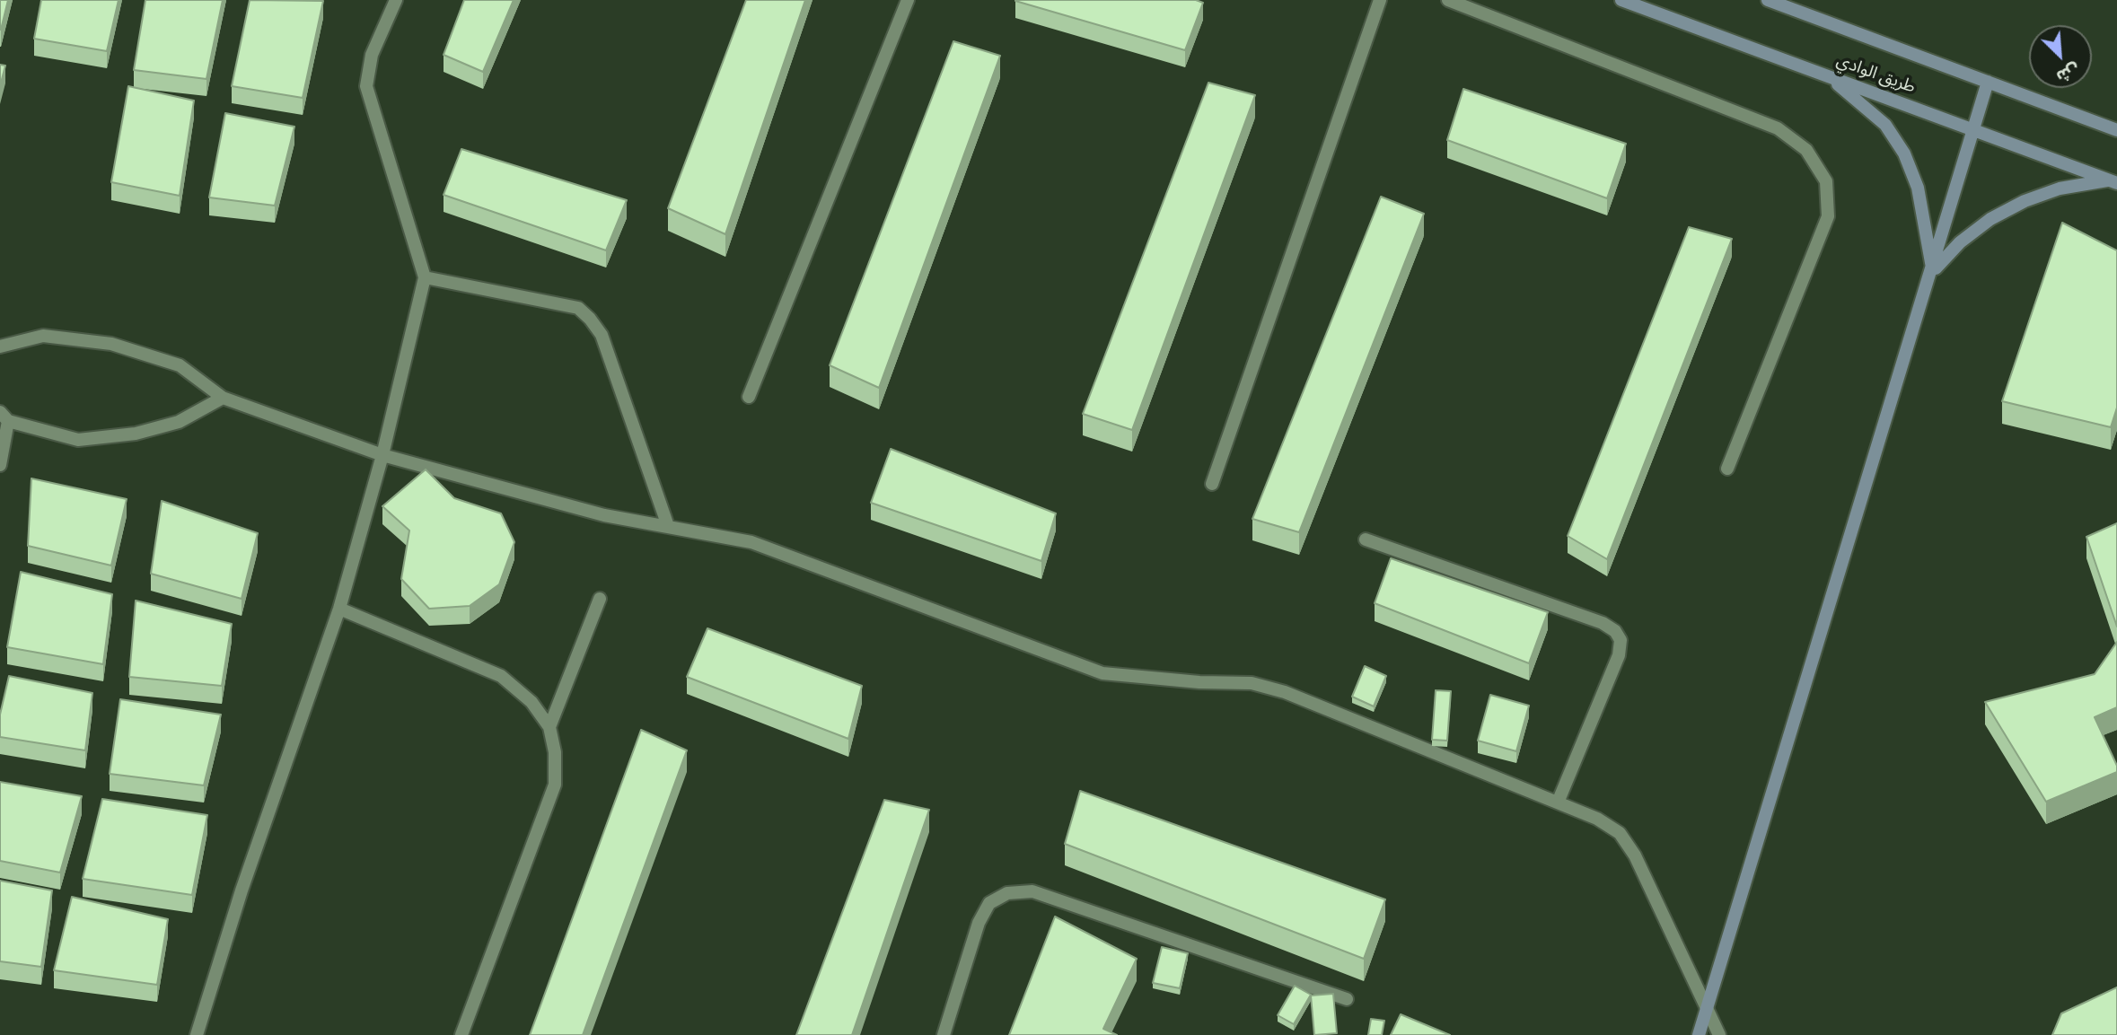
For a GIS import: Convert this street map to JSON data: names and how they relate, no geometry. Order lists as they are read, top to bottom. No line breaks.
{"streets":{"main road":["طريق الوادي"]},"north":"bottom right"}
